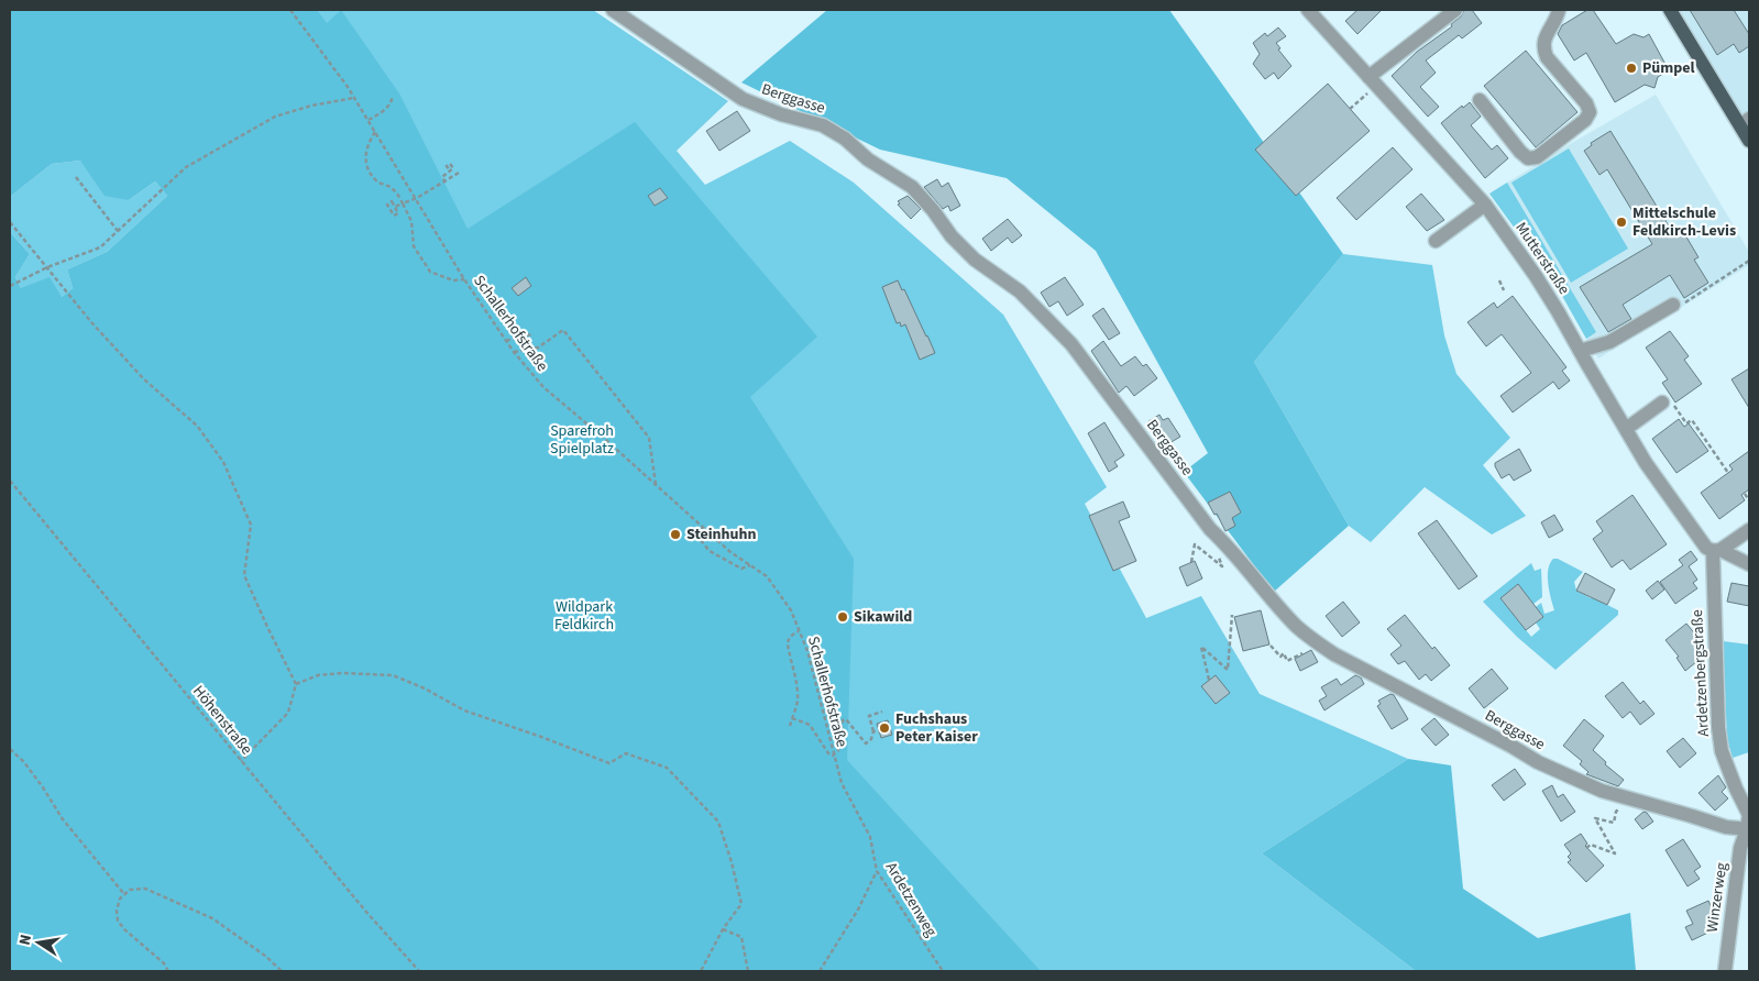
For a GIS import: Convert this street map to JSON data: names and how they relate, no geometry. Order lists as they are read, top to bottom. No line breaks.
{"streets":{"street":["Berggasse","Mutterstraße","Ardetzenbergstraße","Winzerweg"],"path":["Schallerhofstraße","Höhenstraße","Ardetzenweg"]},"crossings":[["Berggasse","Ardetzenbergstraße"],["Berggasse","Winzerweg"],["Mutterstraße","Ardetzenbergstraße"],["Schallerhofstraße","Ardetzenweg"],["Ardetzenbergstraße","Winzerweg"]],"parks":["Sparefroh Spielplatz","Wildpark Feldkirch"],"places":["Pümpel","Mittelschule Feldkirch-Levis","Steinhuhn","Sikawild","Fuchshaus Peter Kaiser"],"north":"left"}
